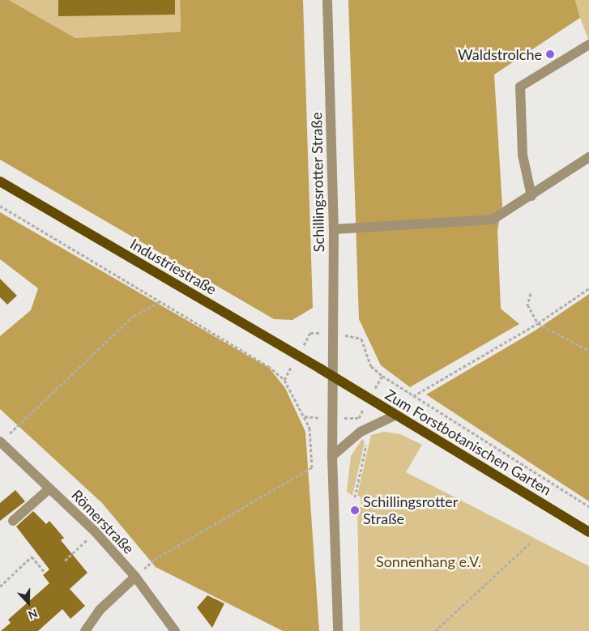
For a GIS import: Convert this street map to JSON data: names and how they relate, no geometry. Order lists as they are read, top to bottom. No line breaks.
{"streets":{"main road":["Industriestraße","Zum Forstbotanischen Garten"],"street":["Schillingsrotter Straße","Römerstraße"]},"crossings":[["Schillingsrotter Straße","Industriestraße"],["Schillingsrotter Straße","Zum Forstbotanischen Garten"],["Industriestraße","Zum Forstbotanischen Garten"]],"parks":["Sonnenhang e.V."],"places":["Waldstrolche","Schillingsrotter Straße"],"north":"bottom"}
